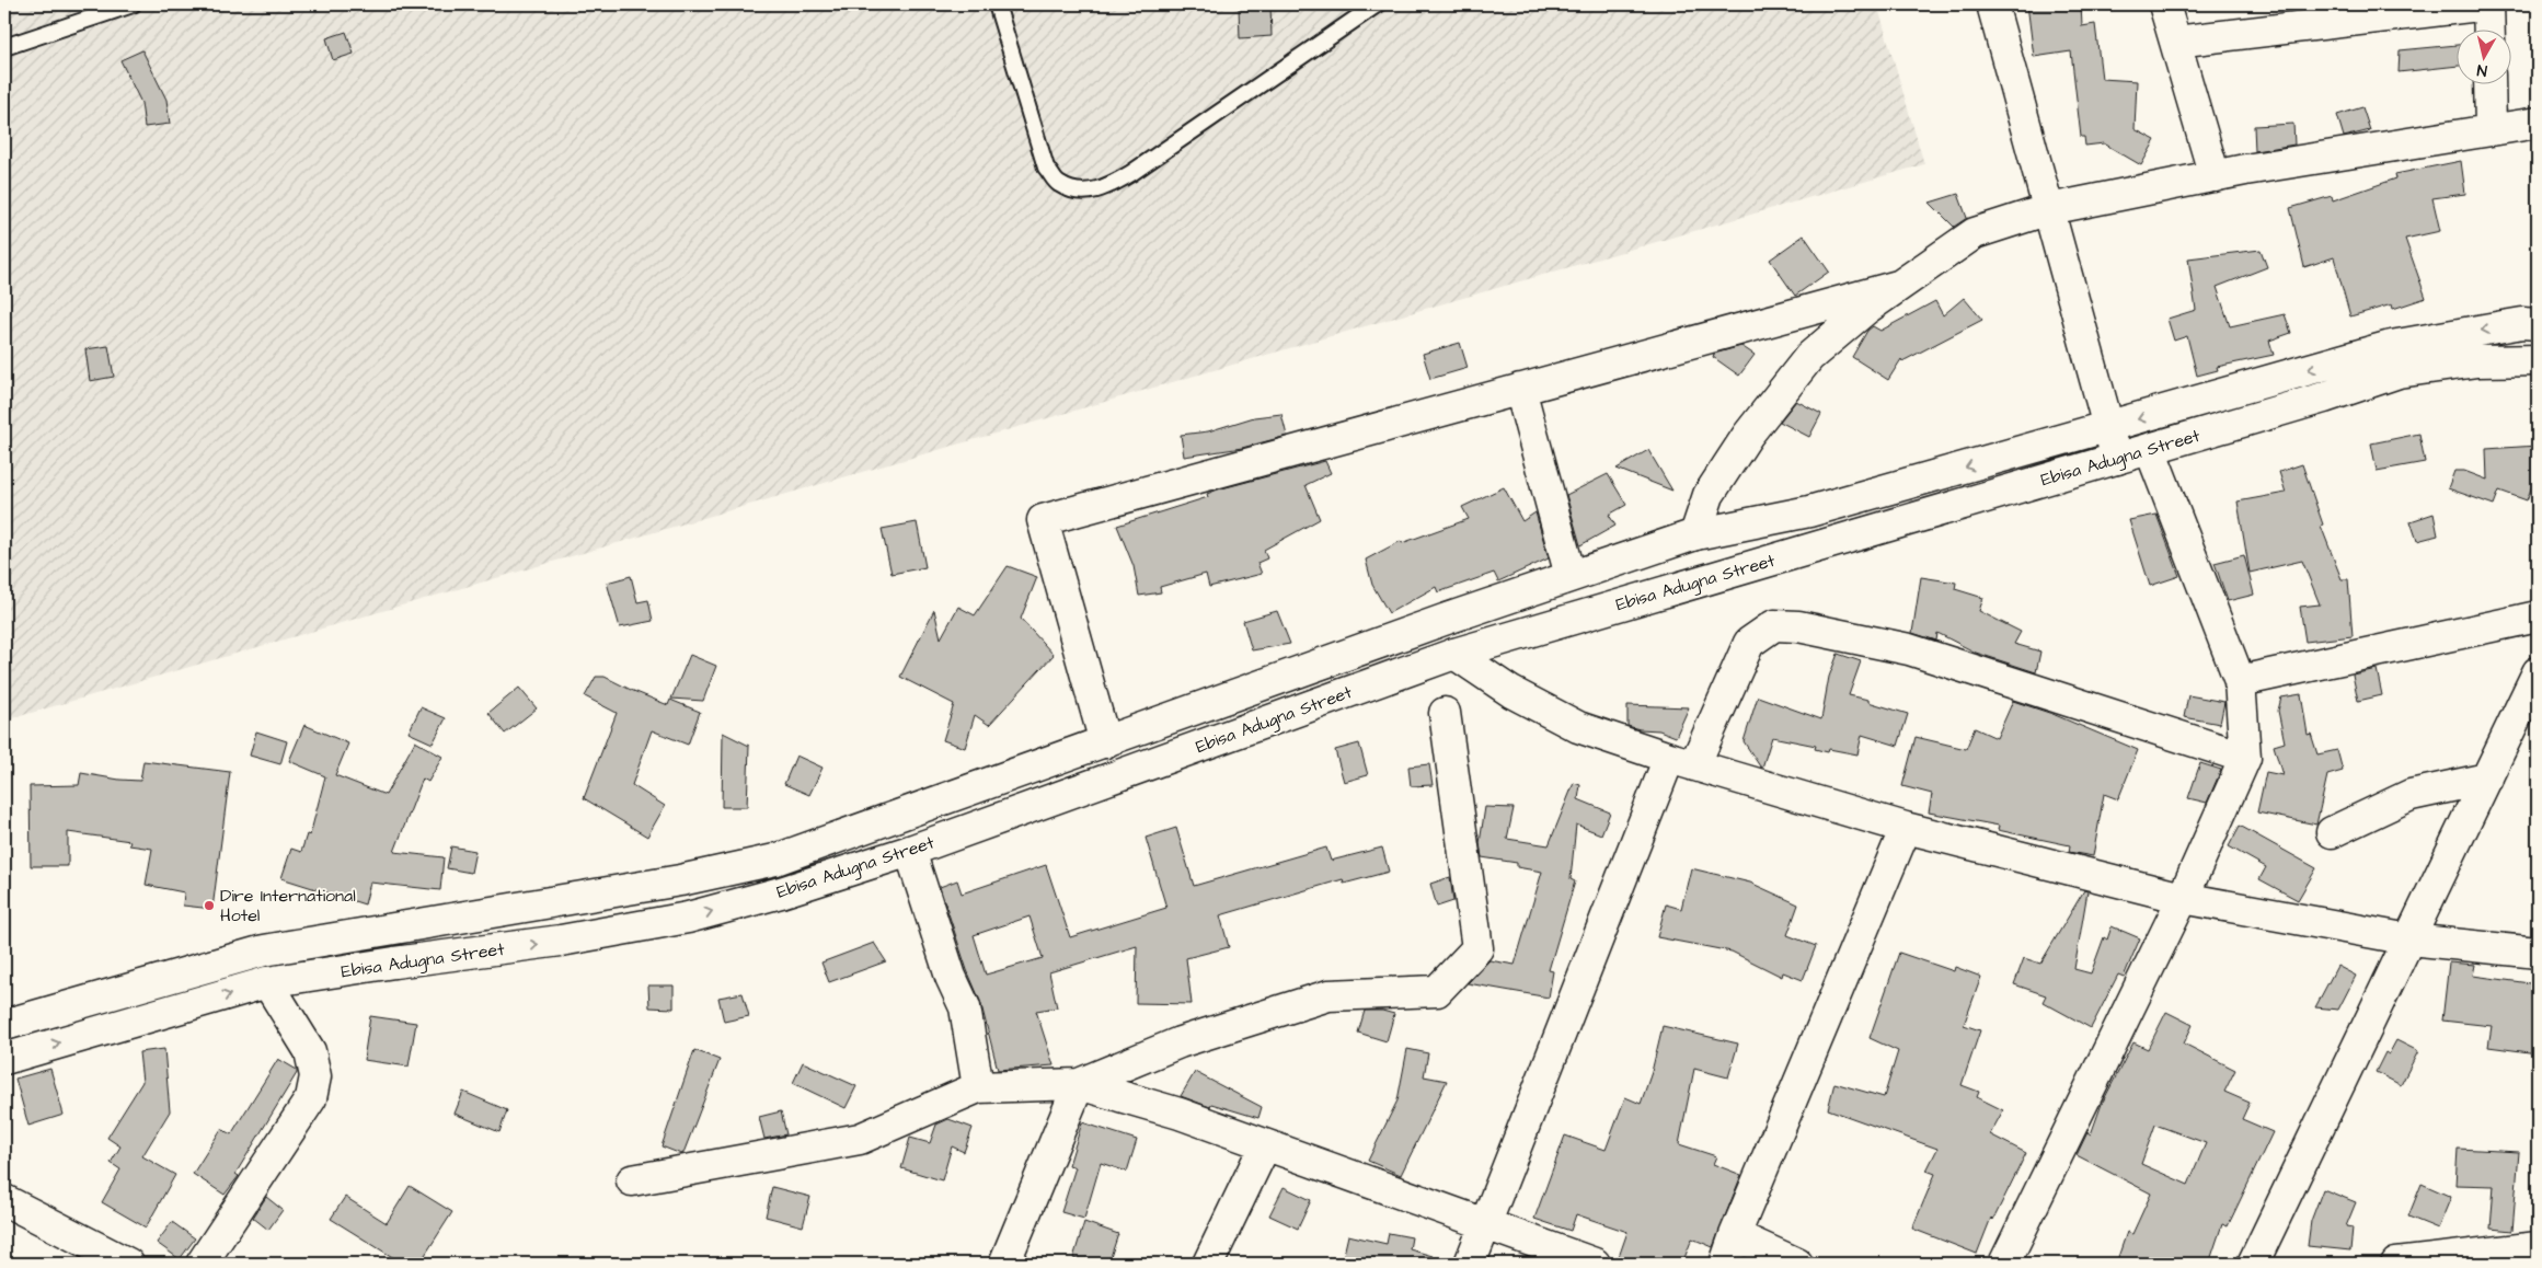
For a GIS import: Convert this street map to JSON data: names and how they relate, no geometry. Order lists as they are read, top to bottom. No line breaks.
{"streets":{"street":["Ebisa Adugna Street"]},"places":["Dire International Hotel"],"north":"bottom"}
